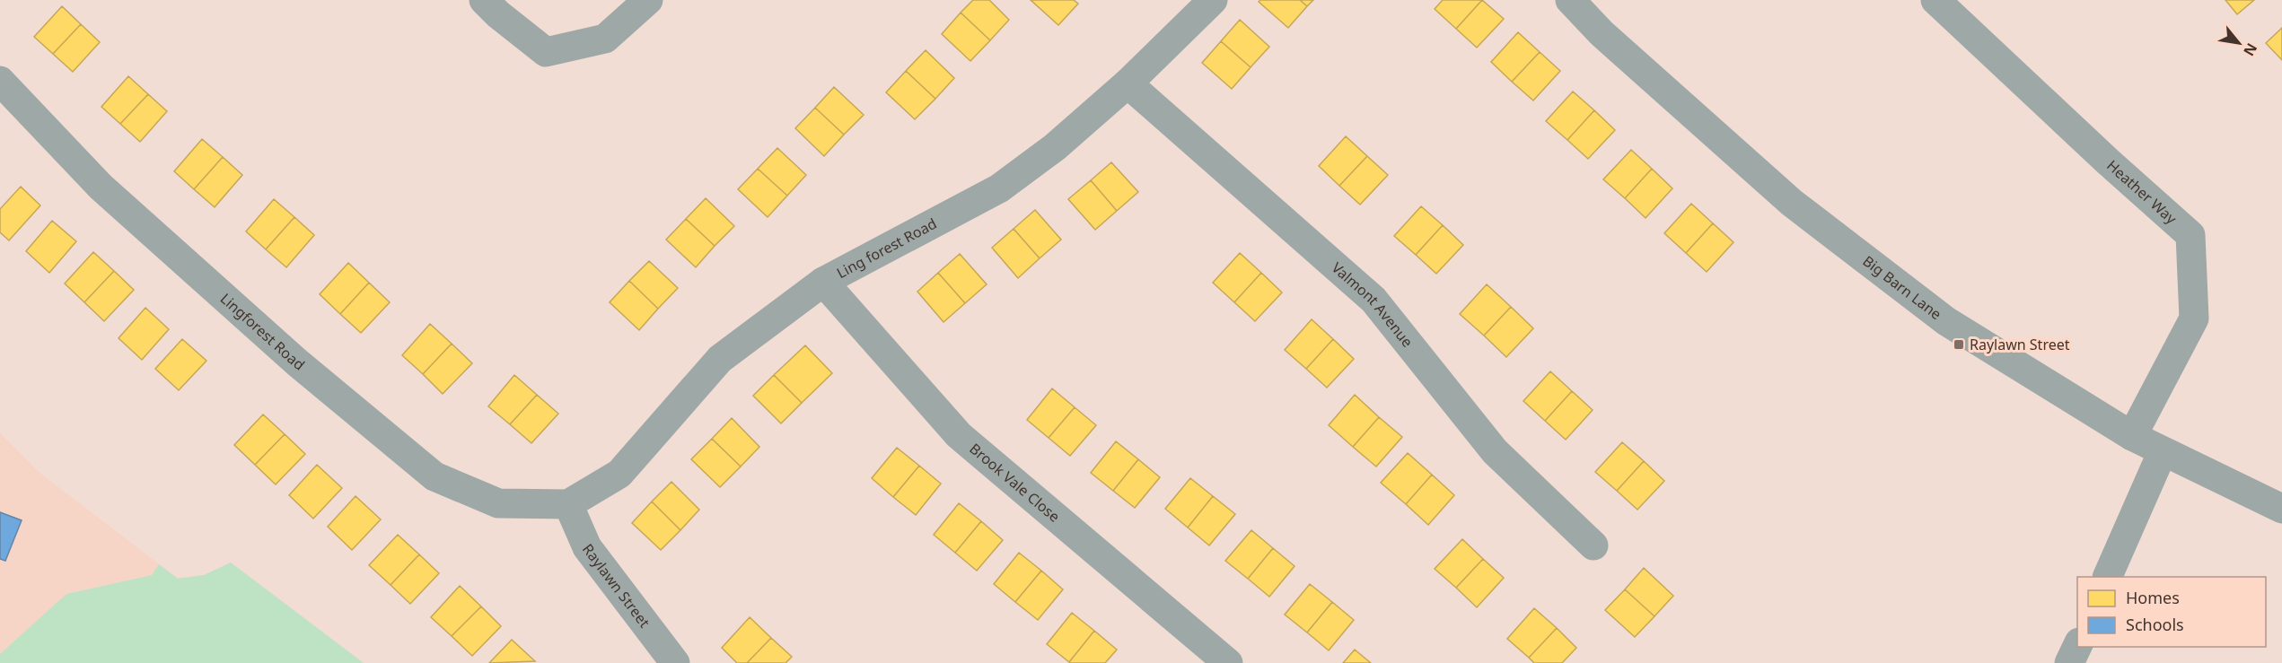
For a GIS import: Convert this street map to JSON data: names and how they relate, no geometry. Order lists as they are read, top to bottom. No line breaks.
{"streets":{"street":["Heather Way","Ling forest Road","Big Barn Lane","Valmont Avenue","Lingforest Road","Brook Vale Close","Raylawn Street"]},"crossings":[["Heather Way","Big Barn Lane"],["Ling forest Road","Valmont Avenue"],["Ling forest Road","Lingforest Road"],["Ling forest Road","Brook Vale Close"],["Ling forest Road","Raylawn Street"],["Lingforest Road","Raylawn Street"]],"places":{"transit":["Raylawn Street"]},"legend":["Homes","Schools"],"north":"bottom right"}
